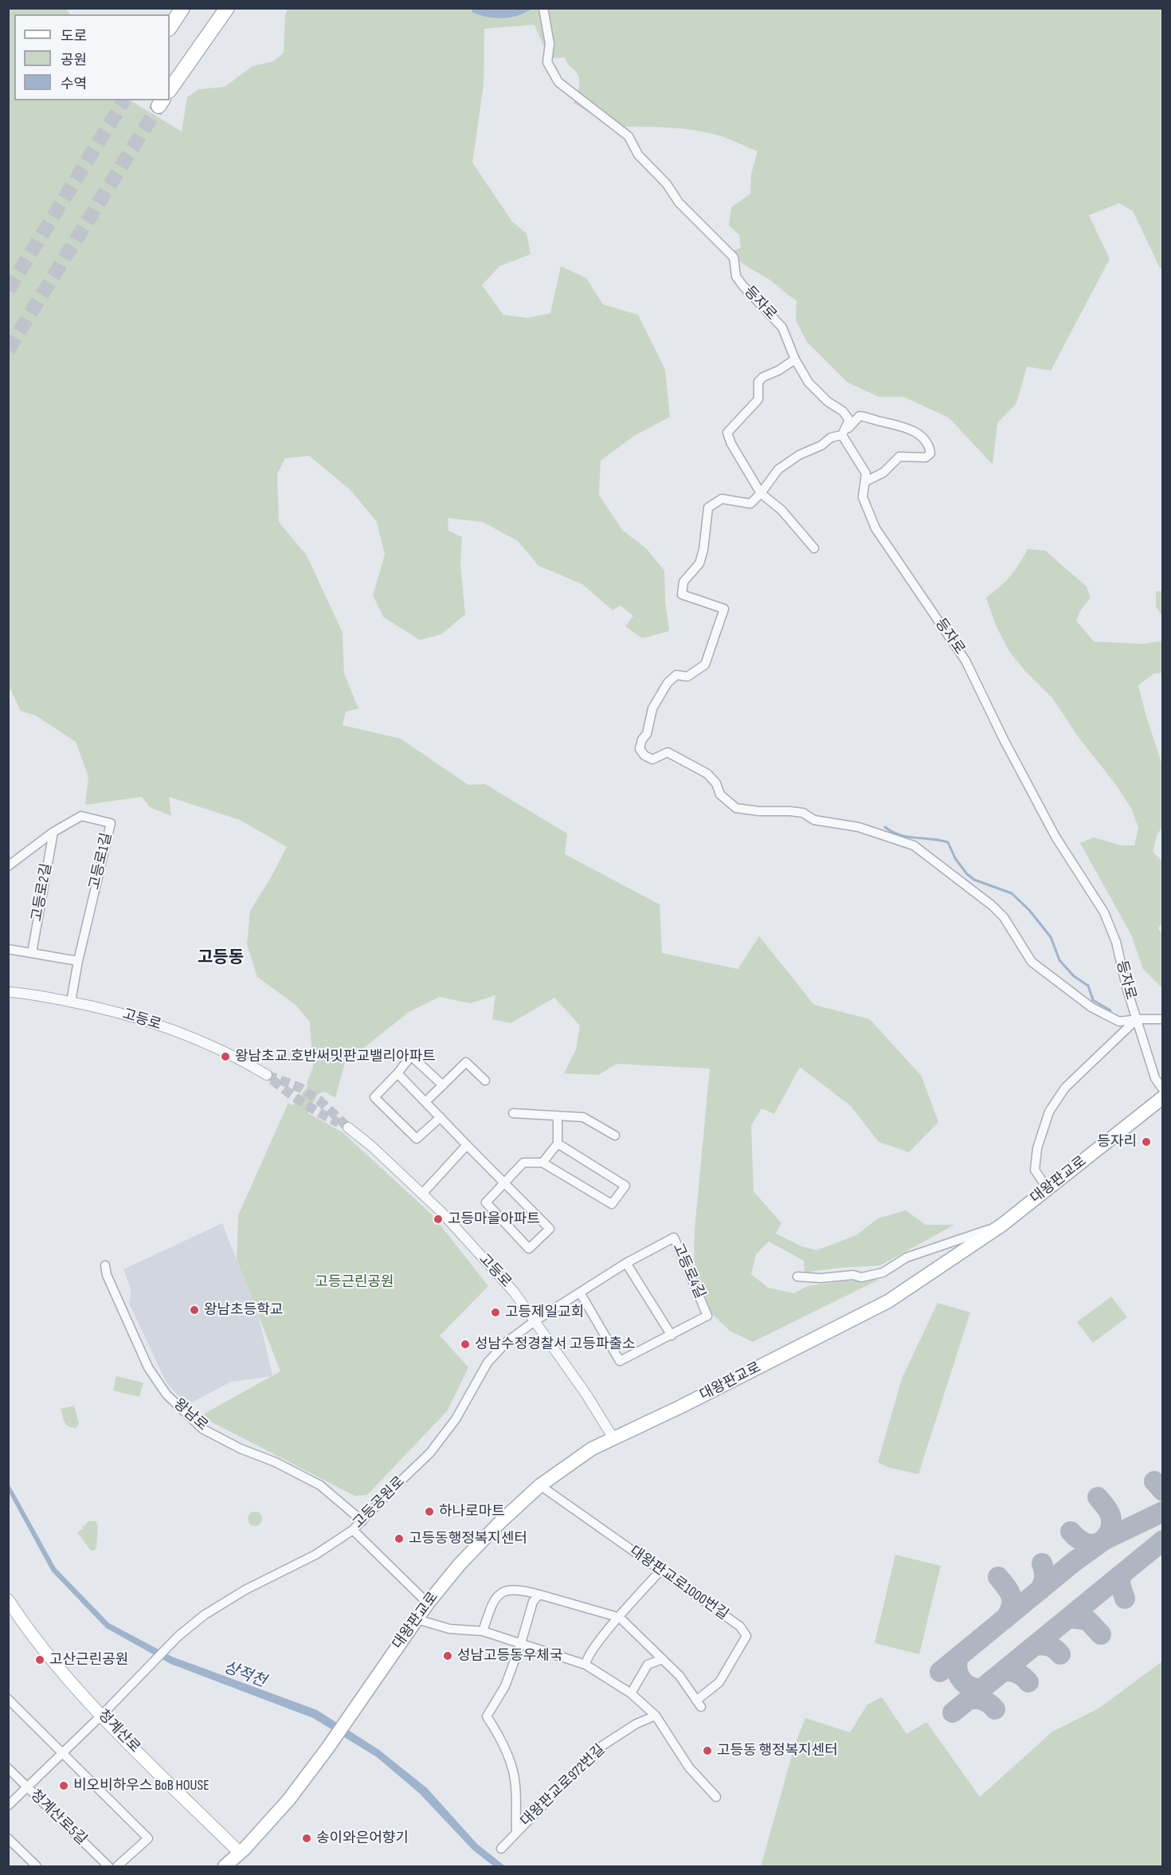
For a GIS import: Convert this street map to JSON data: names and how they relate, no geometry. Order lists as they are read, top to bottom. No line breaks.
{"streets":{"main road":["대왕판교로","청계산로"],"street":["등자로","고등로1길","고등로2길","고등로","고등로4길","왕남로","고등공원로","대왕판교로1000번길","대왕판교로972번길","청계산로5길"]},"crossings":[["고등로1길","고등로2길"],["고등로1길","고등로"],["고등로","대왕판교로"],["고등로","고등로4길"],["고등로","고등공원로"],["대왕판교로","대왕판교로1000번길"],["대왕판교로","청계산로"],["고등로4길","고등공원로"],["왕남로","고등공원로"],["고등공원로","청계산로"]],"districts":["고등동"],"water":["상적천"],"parks":["고등근린공원"],"places":["왕남초교.호반써밋판교밸리아파트","등자리","고등마을아파트","왕남초등학교","고등제일교회","성남수정경찰서 고등파출소","하나로마트","고등동행정복지센터","성남고등동우체국","고산근린공원","고등동 행정복지센터","비오비하우스 BoB HOUSE","송이와은어향기"],"legend":["도로","공원","수역"]}
